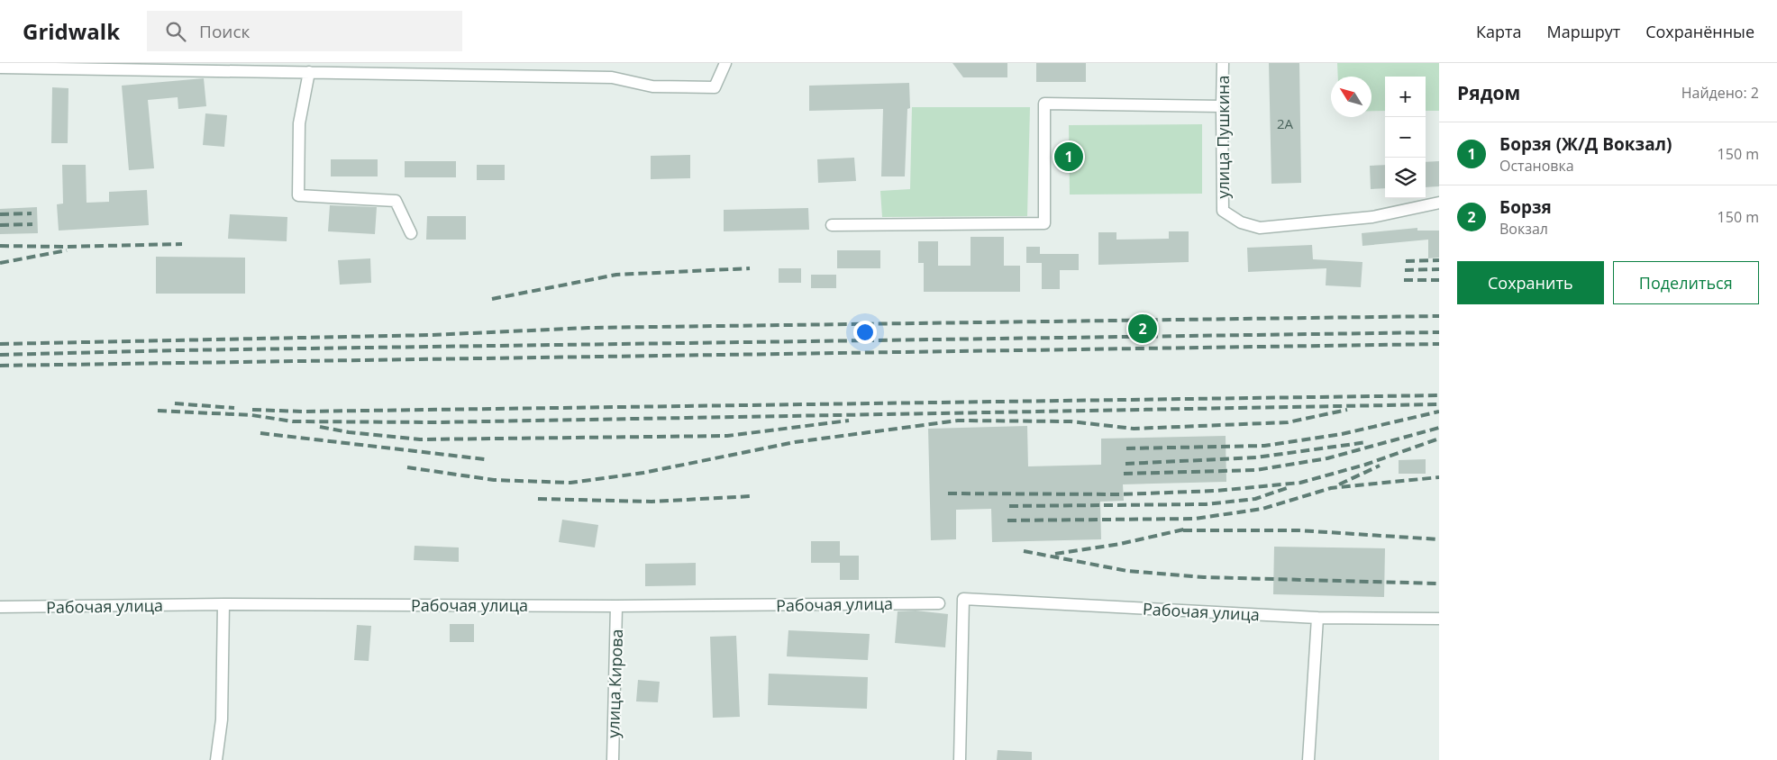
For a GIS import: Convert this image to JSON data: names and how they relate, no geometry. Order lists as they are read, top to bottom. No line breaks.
{"streets":{"street":["улица Пушкина","Рабочая улица","улица Кирова"]},"crossings":[["Рабочая улица","улица Кирова"]],"house_numbers":["2А"],"north":"top left","page":{"header":"Gridwalk","search":"Поиск","nav":["Карта","Маршрут","Сохранённые"],"heading":["Рядом","Найдено: 2"],"map_buttons":["+","−"],"list":[{"mark":"1","name":"Борзя (Ж/Д Вокзал)","note":"Остановка","value":"150 m"},{"mark":"2","name":"Борзя","note":"Вокзал","value":"150 m"}],"pins":["1","2"],"buttons":["Сохранить","Поделиться"]}}
